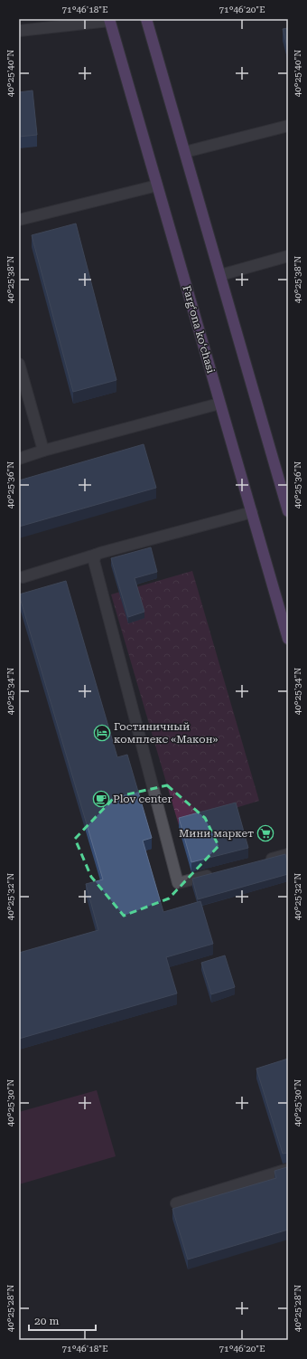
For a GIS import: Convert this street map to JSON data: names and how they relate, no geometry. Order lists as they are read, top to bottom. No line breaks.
{"streets":{"main road":["Fargʻona koʻchasi"]},"places":{"hotel":["Гостиничный комплекс «Макон»"],"cafe":["Plov center"],"supermarket":["Мини маркет"]},"scale_bar":"20 m","coordinates":["71°46'18\"E","71°46'20\"E","40°25'40\"N","40°25'38\"N","40°25'36\"N","40°25'34\"N","40°25'32\"N","40°25'30\"N","40°25'28\"N"]}
